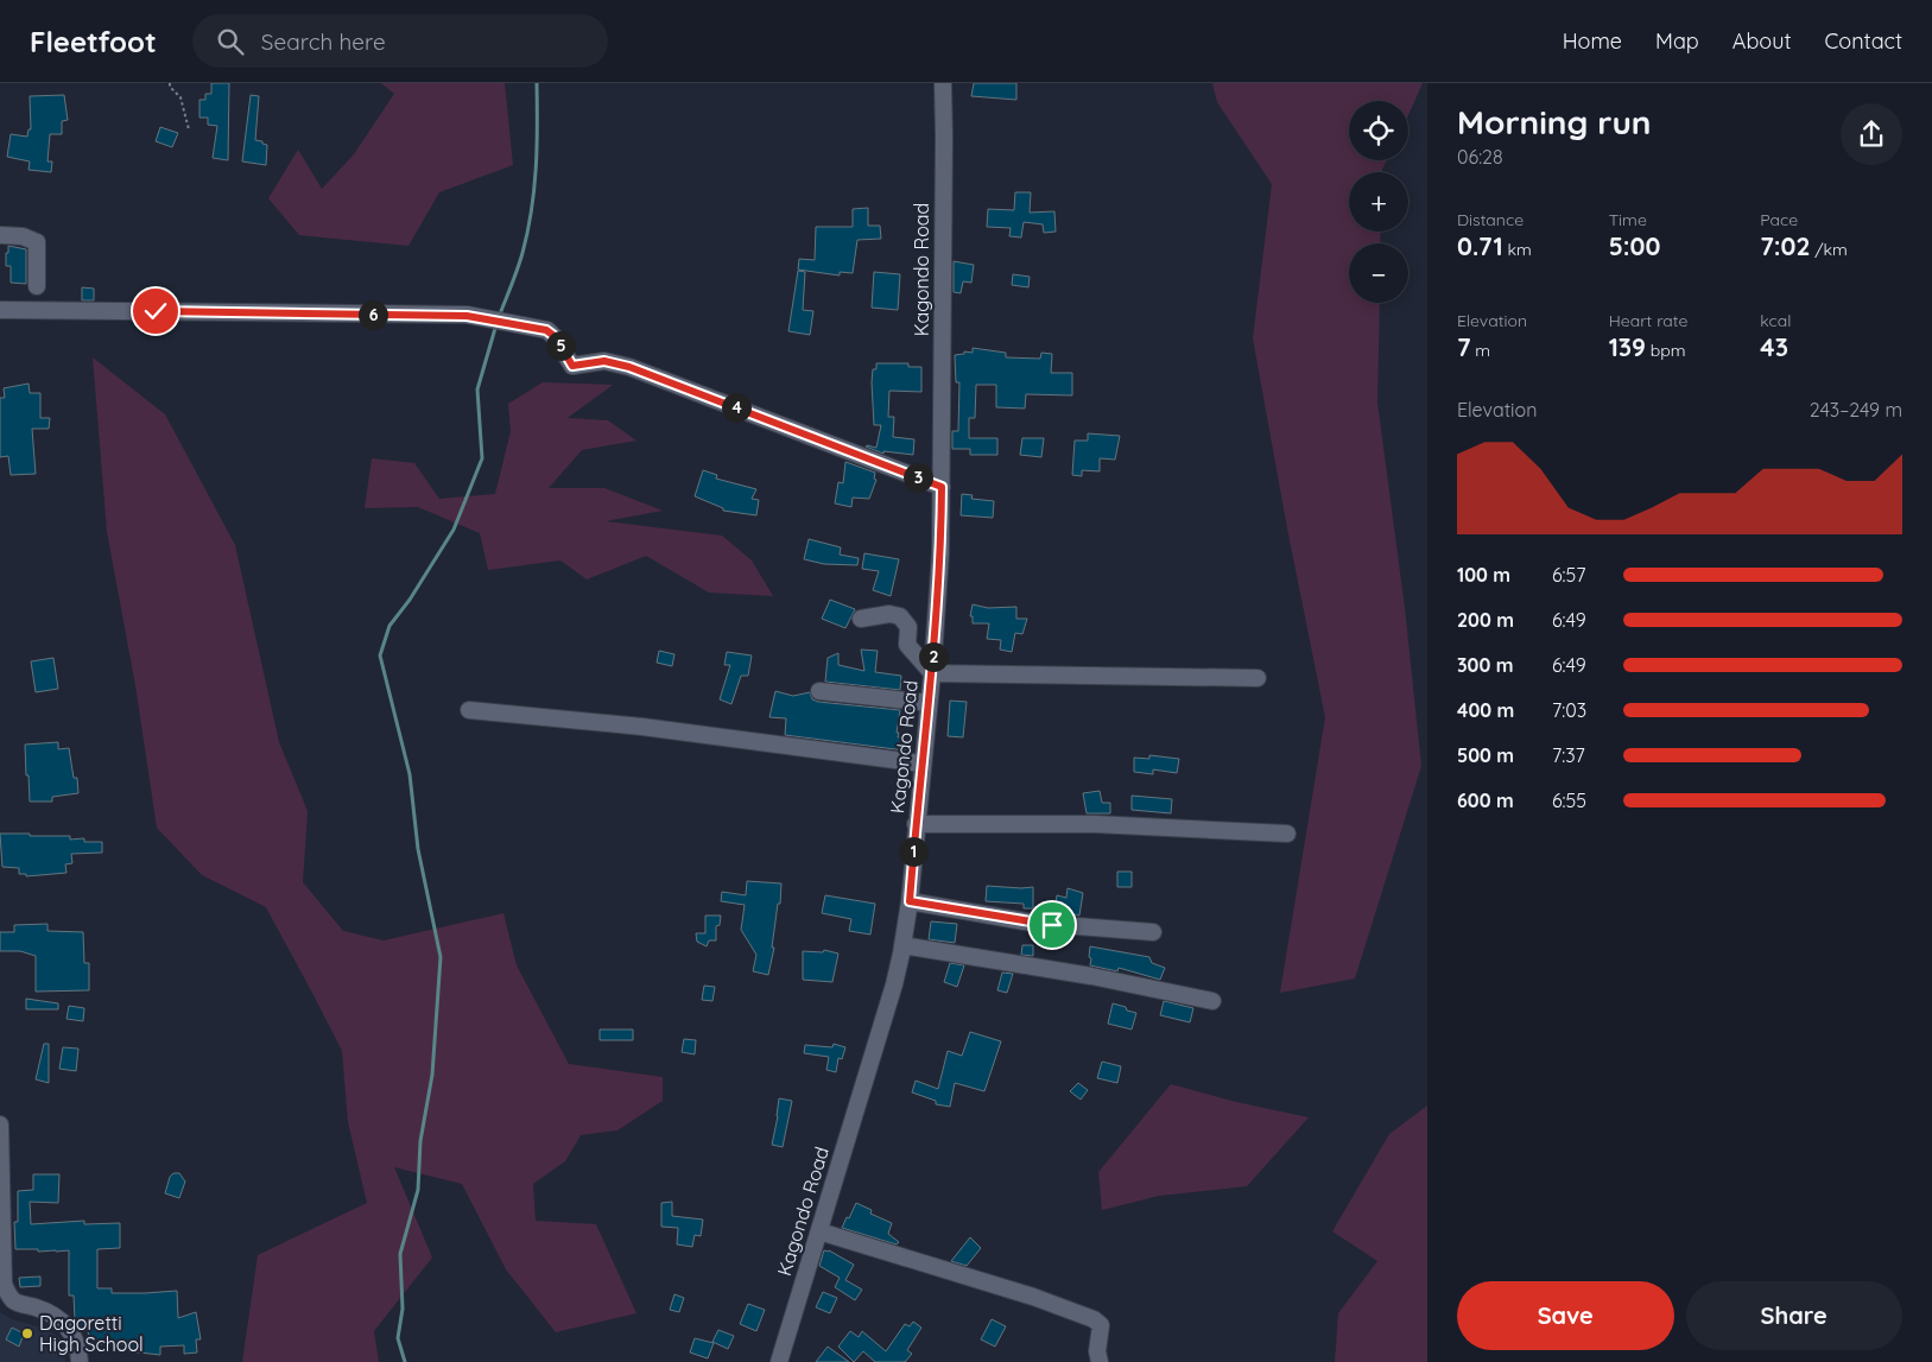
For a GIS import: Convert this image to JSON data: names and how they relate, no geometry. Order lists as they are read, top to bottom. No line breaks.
{"streets":{"street":["Kagondo Road"]},"places":["Dagoretti High School"],"page":{"header":"Fleetfoot","search":"Search here","nav":["Home","Map","About","Contact"],"heading":["Morning run","06:28"],"map_buttons":["+","−"],"stats":[["Distance","0.71 km"],["Time","5:00"],["Pace","7:02 /km"],["Elevation","7 m"],["Heart rate","139 bpm"],["kcal","43"]],"pins":["6","5","4","3","2","1"],"chart":["Elevation","243–249 m"],"list":[{"name":"100 m","note":"6:57"},{"name":"200 m","note":"6:49"},{"name":"300 m","note":"6:49"},{"name":"400 m","note":"7:03"},{"name":"500 m","note":"7:37"},{"name":"600 m","note":"6:55"}],"buttons":["Save","Share"]}}
